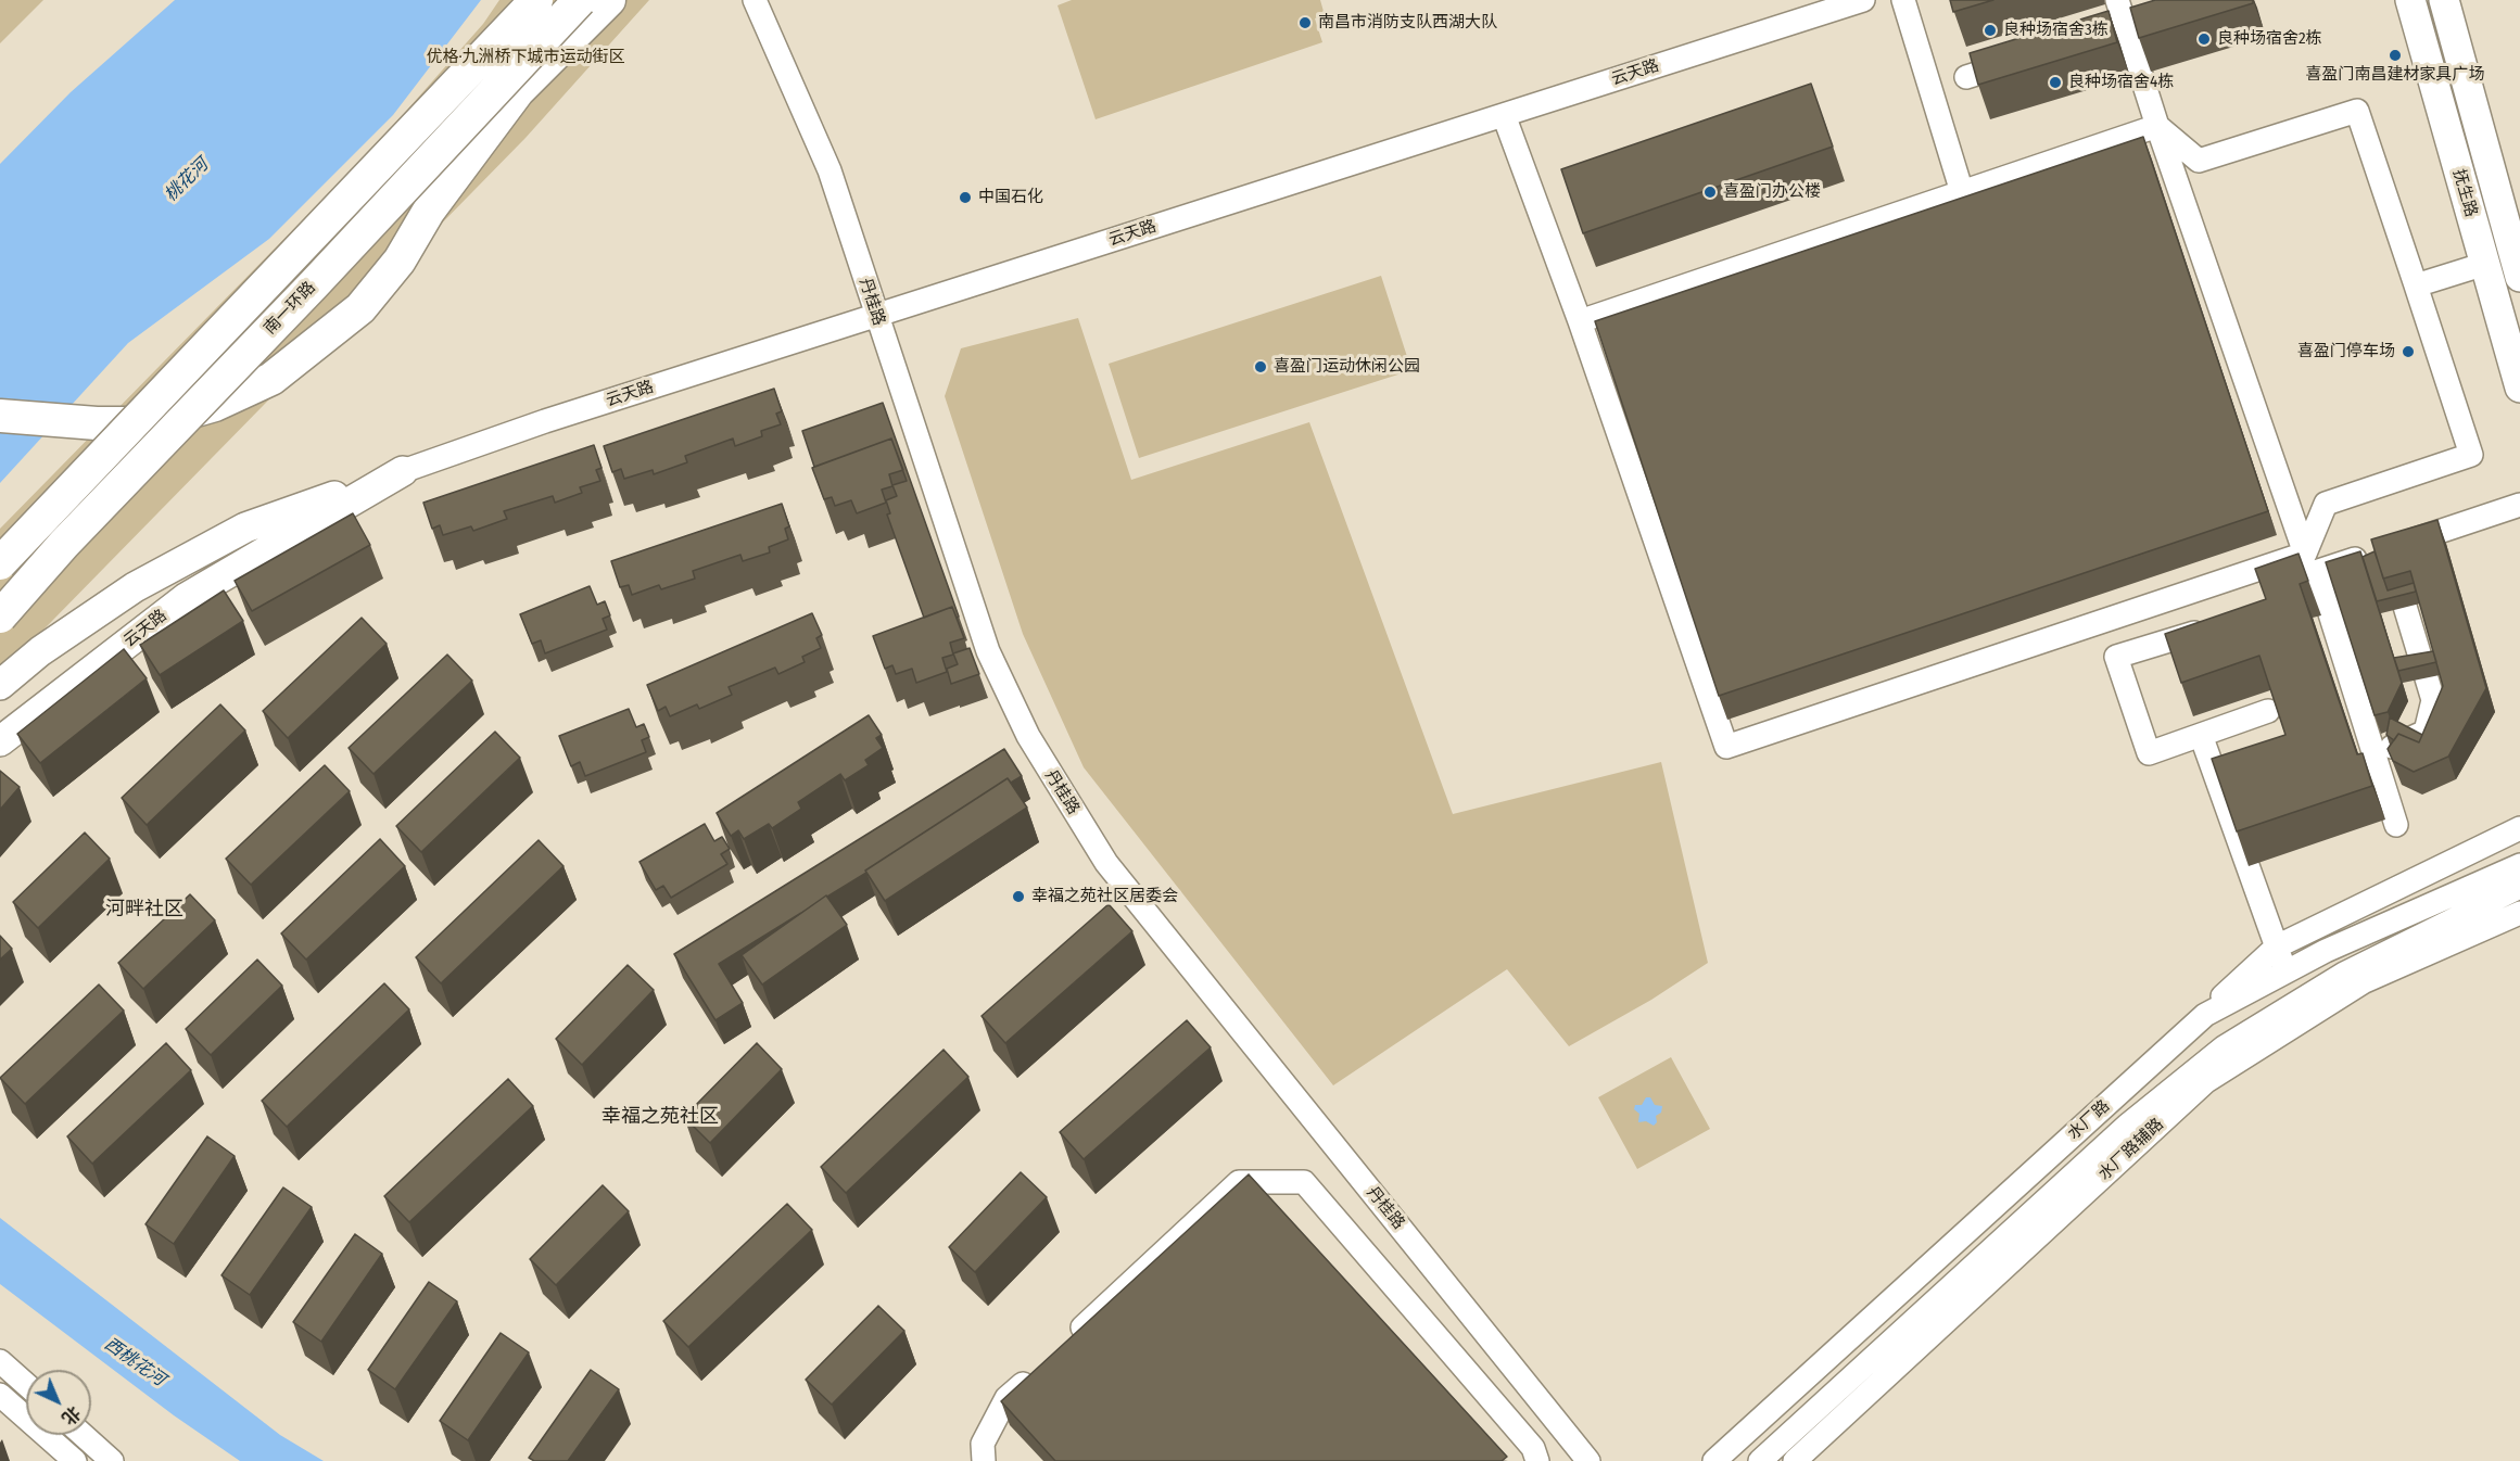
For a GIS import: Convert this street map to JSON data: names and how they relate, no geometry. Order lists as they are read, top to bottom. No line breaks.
{"streets":{"highway":["南一环路"],"main road":["云天路","抚生路"],"street":["丹桂路","水厂路","水厂路辅路"]},"crossings":[["云天路","丹桂路"]],"districts":["河畔社区","幸福之苑社区"],"water":["桃花河","西桃花河"],"parks":["优格·九洲桥下城市运动街区"],"places":["南昌市消防支队西湖大队","良种场宿舍3栋","良种场宿舍2栋","喜盈门南昌建材家具广场","良种场宿舍4栋","喜盈门办公楼","中国石化","喜盈门停车场","喜盈门运动休闲公园","幸福之苑社区居委会"],"north":"bottom right"}
